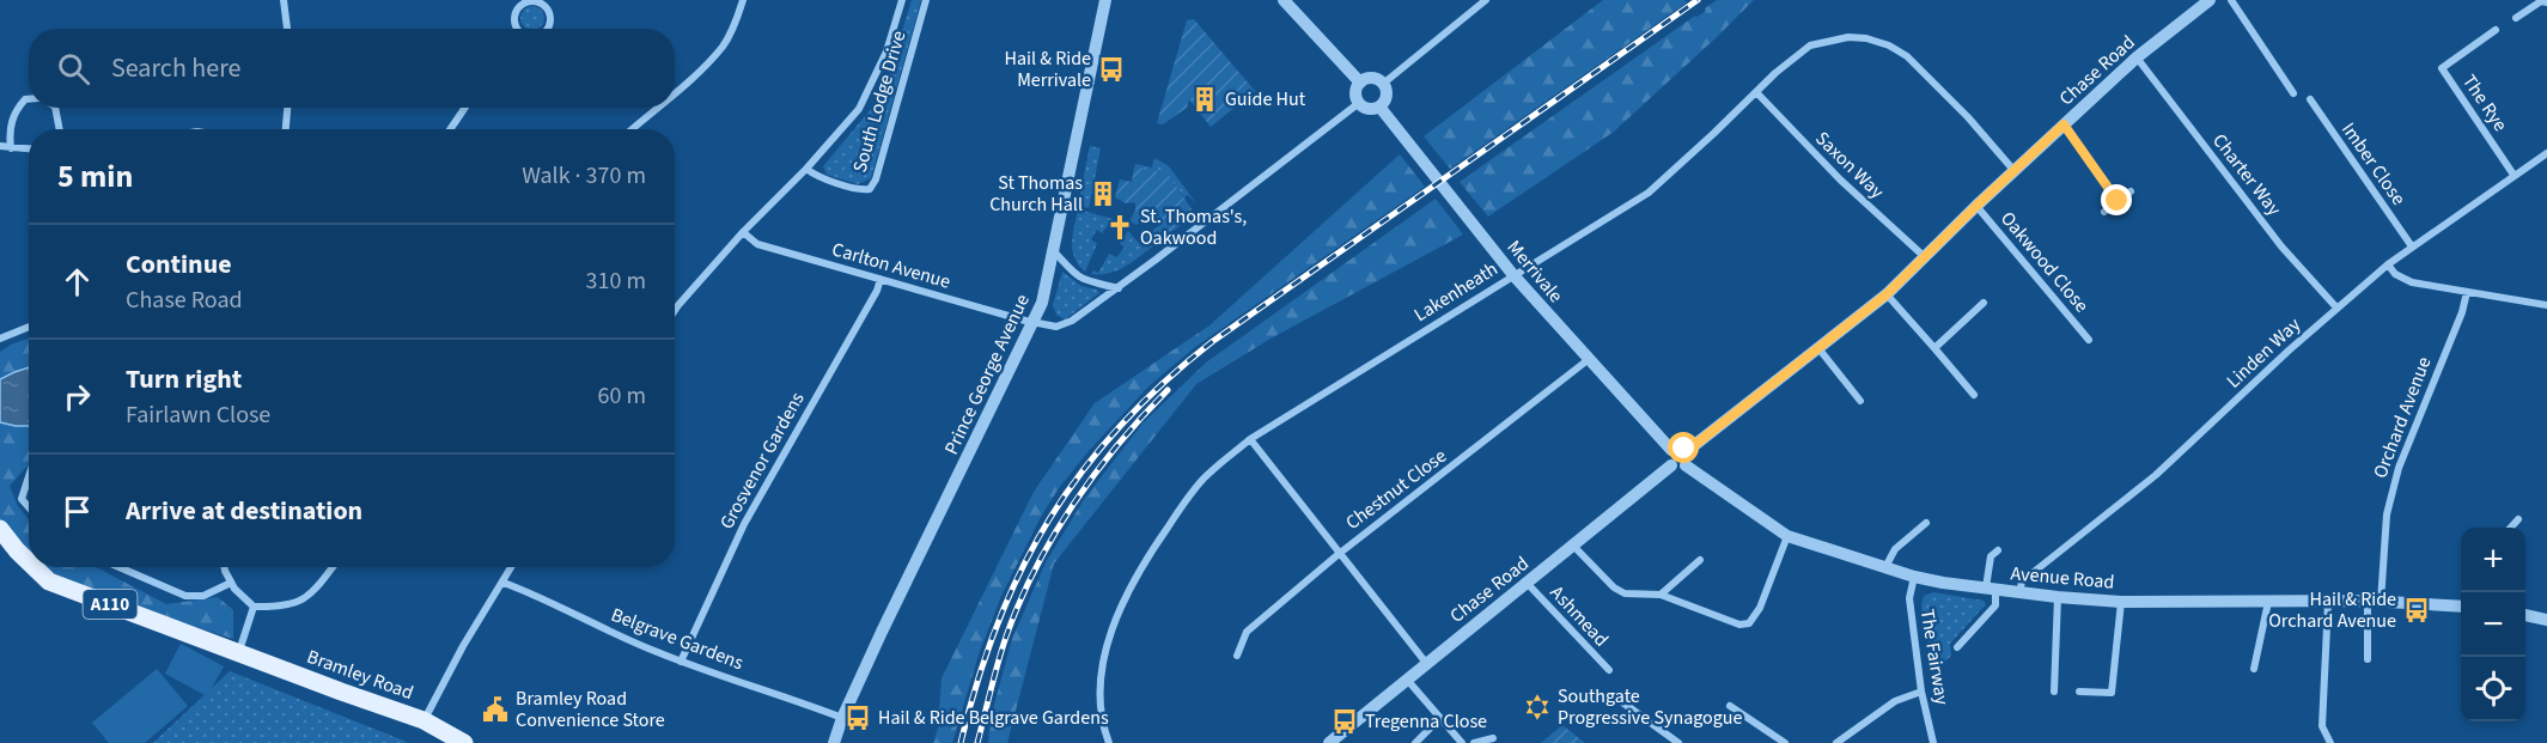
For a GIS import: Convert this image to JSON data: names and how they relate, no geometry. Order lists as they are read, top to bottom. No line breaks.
{"streets":{"main road":["A110","Bramley Road"],"street":["Chase Road","South Lodge Drive","The Rye","Imber Close","Saxon Way","Charter Way","Oakwood Close","Carlton Avenue","Merrivale","Lakenheath","Linden Way","Prince George Avenue","Orchard Avenue","Grosvenor Gardens","Chestnut Close","Avenue Road","Ashmead","Belgrave Gardens","The Fairway"]},"crossings":[["Chase Road","Saxon Way"],["Chase Road","Charter Way"],["Chase Road","Oakwood Close"],["Chase Road","Merrivale"],["Chase Road","Lakenheath"],["Chase Road","Avenue Road"],["Chase Road","Ashmead"],["South Lodge Drive","Carlton Avenue"],["The Rye","Linden Way"],["Imber Close","Linden Way"],["Saxon Way","Lakenheath"],["Charter Way","Linden Way"],["Carlton Avenue","Merrivale"],["Carlton Avenue","Prince George Avenue"],["Carlton Avenue","Grosvenor Gardens"],["Merrivale","Lakenheath"],["Merrivale","Chestnut Close"],["Merrivale","Avenue Road"],["Linden Way","Avenue Road"],["Prince George Avenue","Belgrave Gardens"],["Orchard Avenue","Avenue Road"],["Grosvenor Gardens","Belgrave Gardens"],["Avenue Road","The Fairway"],["A110","Bramley Road"]],"places":{"bus stop":["Hail & Ride Merrivale","Hail & Ride Orchard Avenue","Hail & Ride Belgrave Gardens","Tregenna Close"],"building":["Guide Hut","St Thomas Church Hall"],"church":["St. Thomas's, Oakwood"],"synagogue":["Southgate Progressive Synagogue"],"public building":["Bramley Road Convenience Store"]},"page":{"search":"Search here","heading":["5 min","Walk · 370 m"],"list":[["Continue","Chase Road","310 m"],["Turn right","Fairlawn Close","60 m"],"Arrive at destination"],"map_buttons":["+","−"]}}
